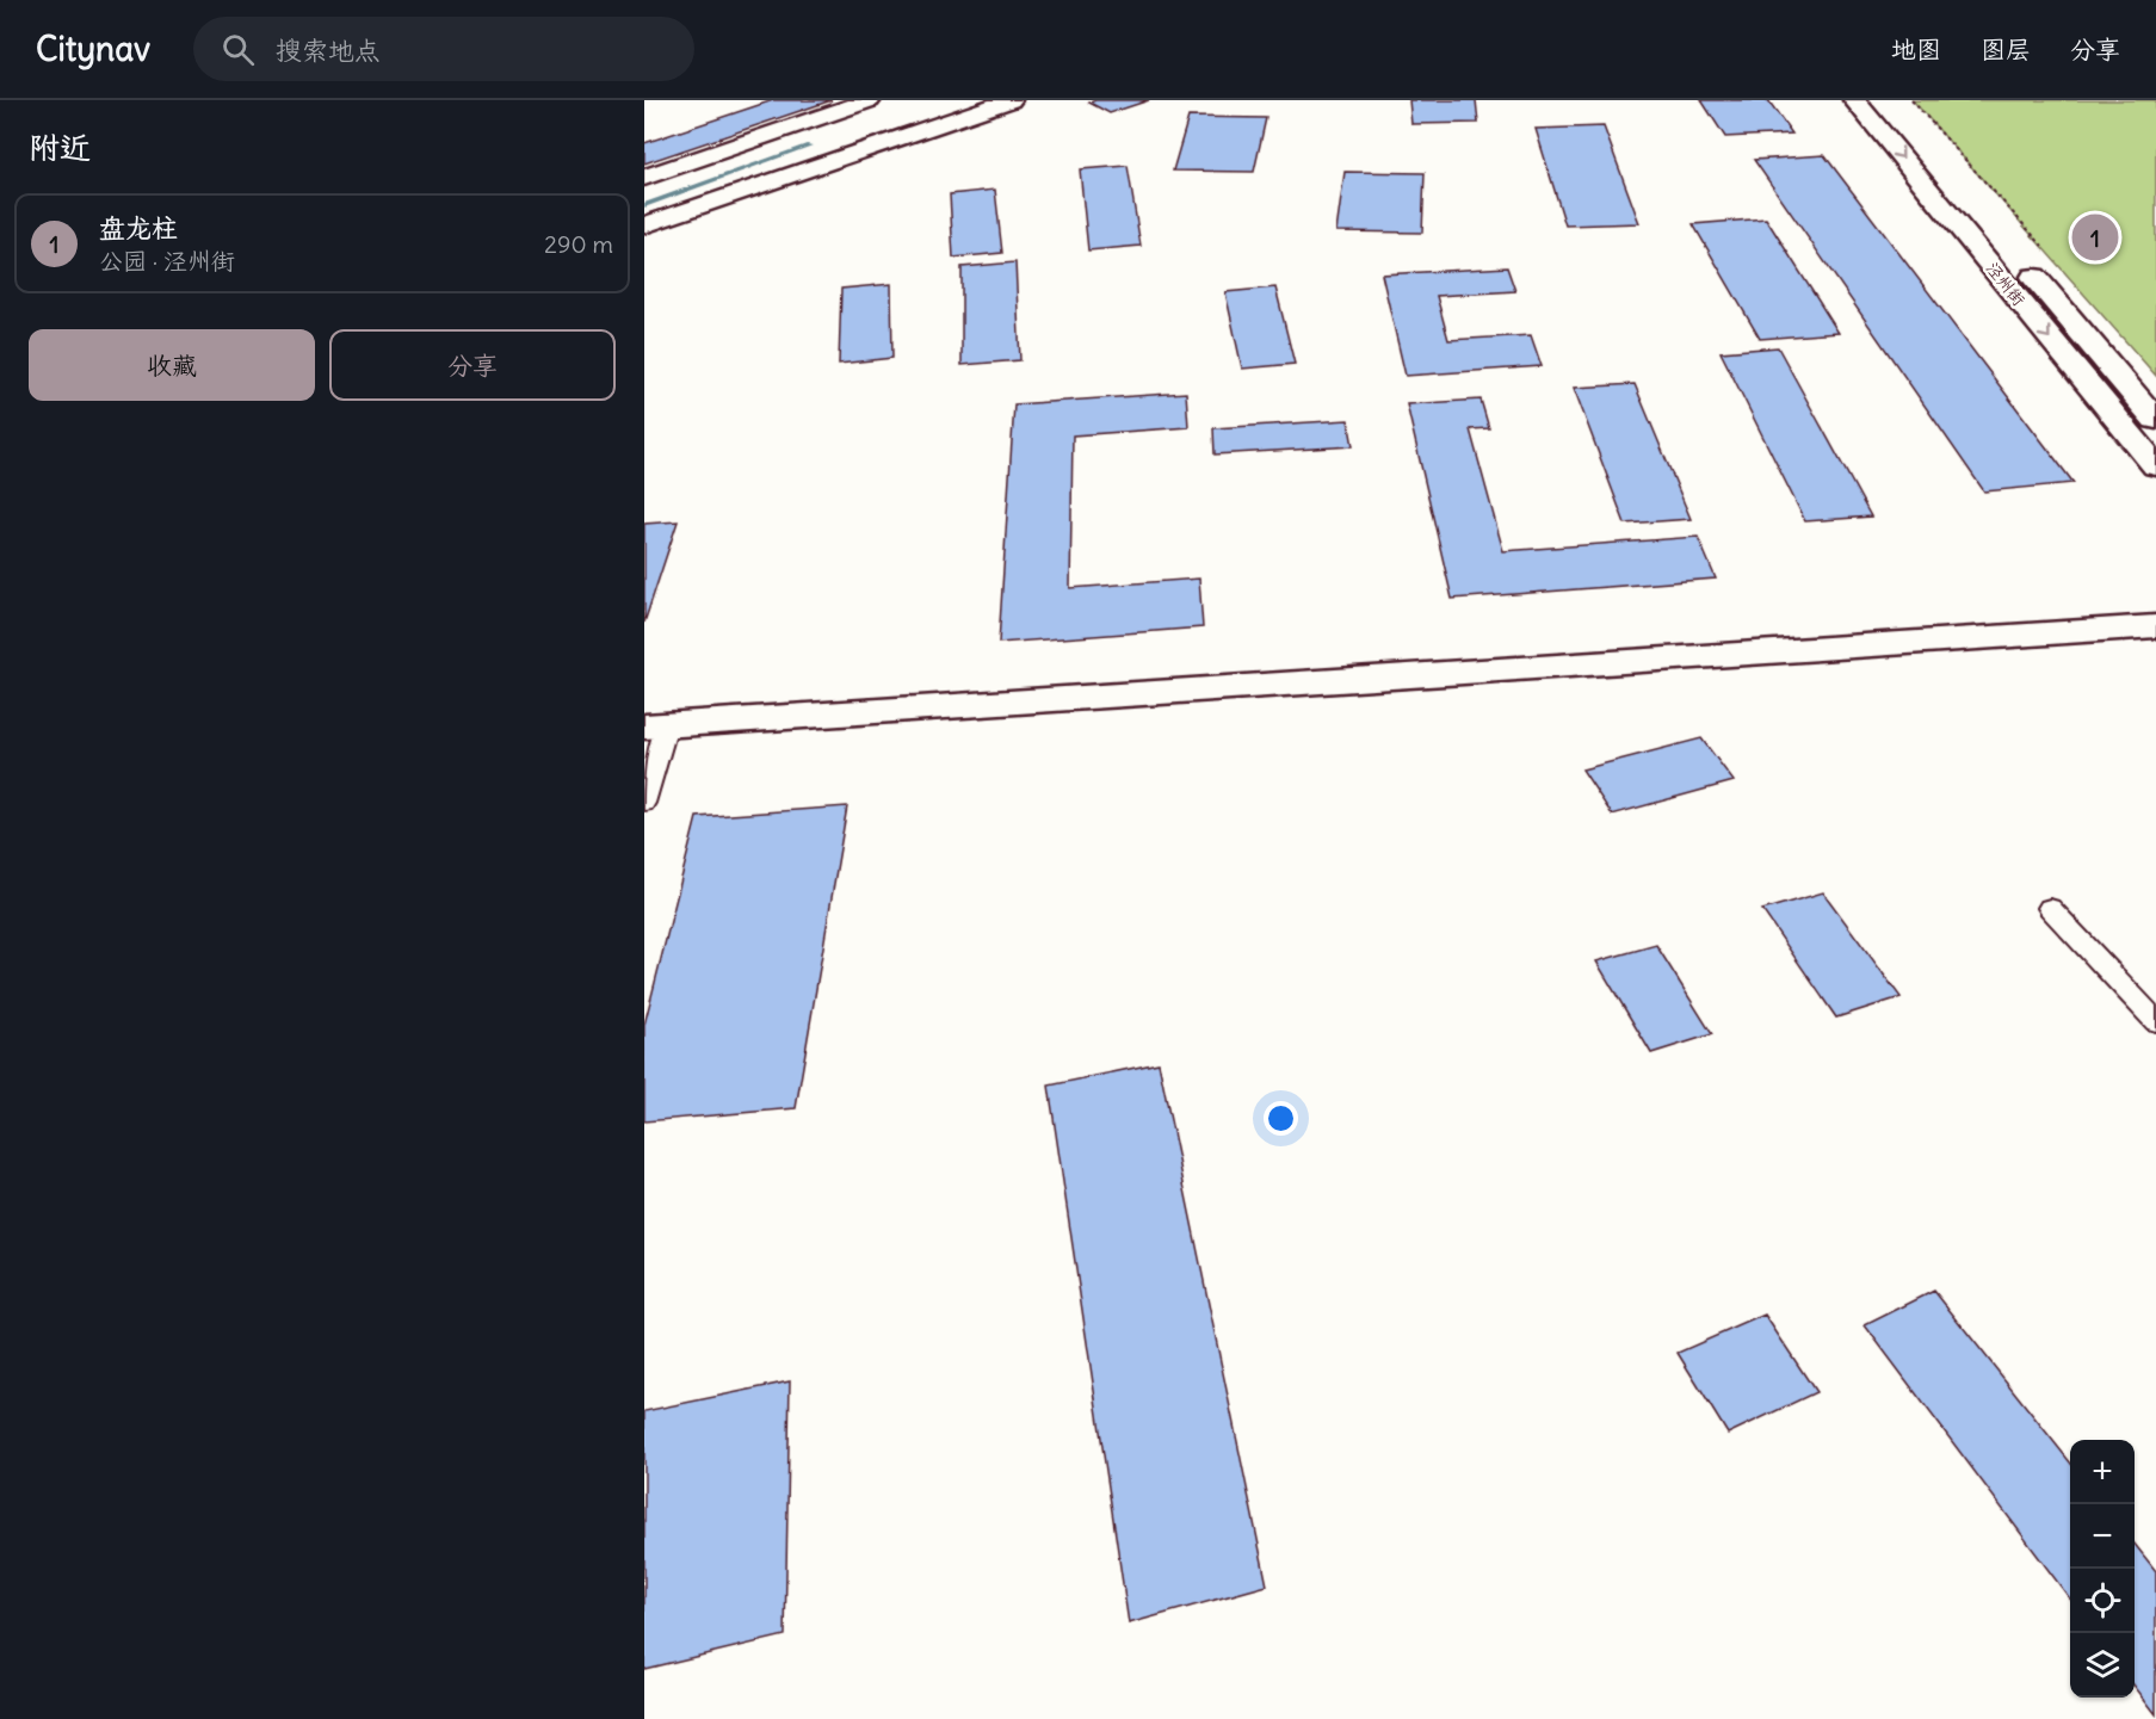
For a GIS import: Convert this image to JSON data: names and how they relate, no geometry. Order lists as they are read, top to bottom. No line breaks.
{"streets":{"street":["泾州街"]},"page":{"header":"Citynav","search":"搜索地点","nav":["地图","图层","分享"],"heading":"附近","list":[{"mark":"1","name":"盘龙柱","note":"公园 · 泾州街","value":"290 m"}],"pins":"1","buttons":["收藏","分享"],"map_buttons":["+","−"]}}
